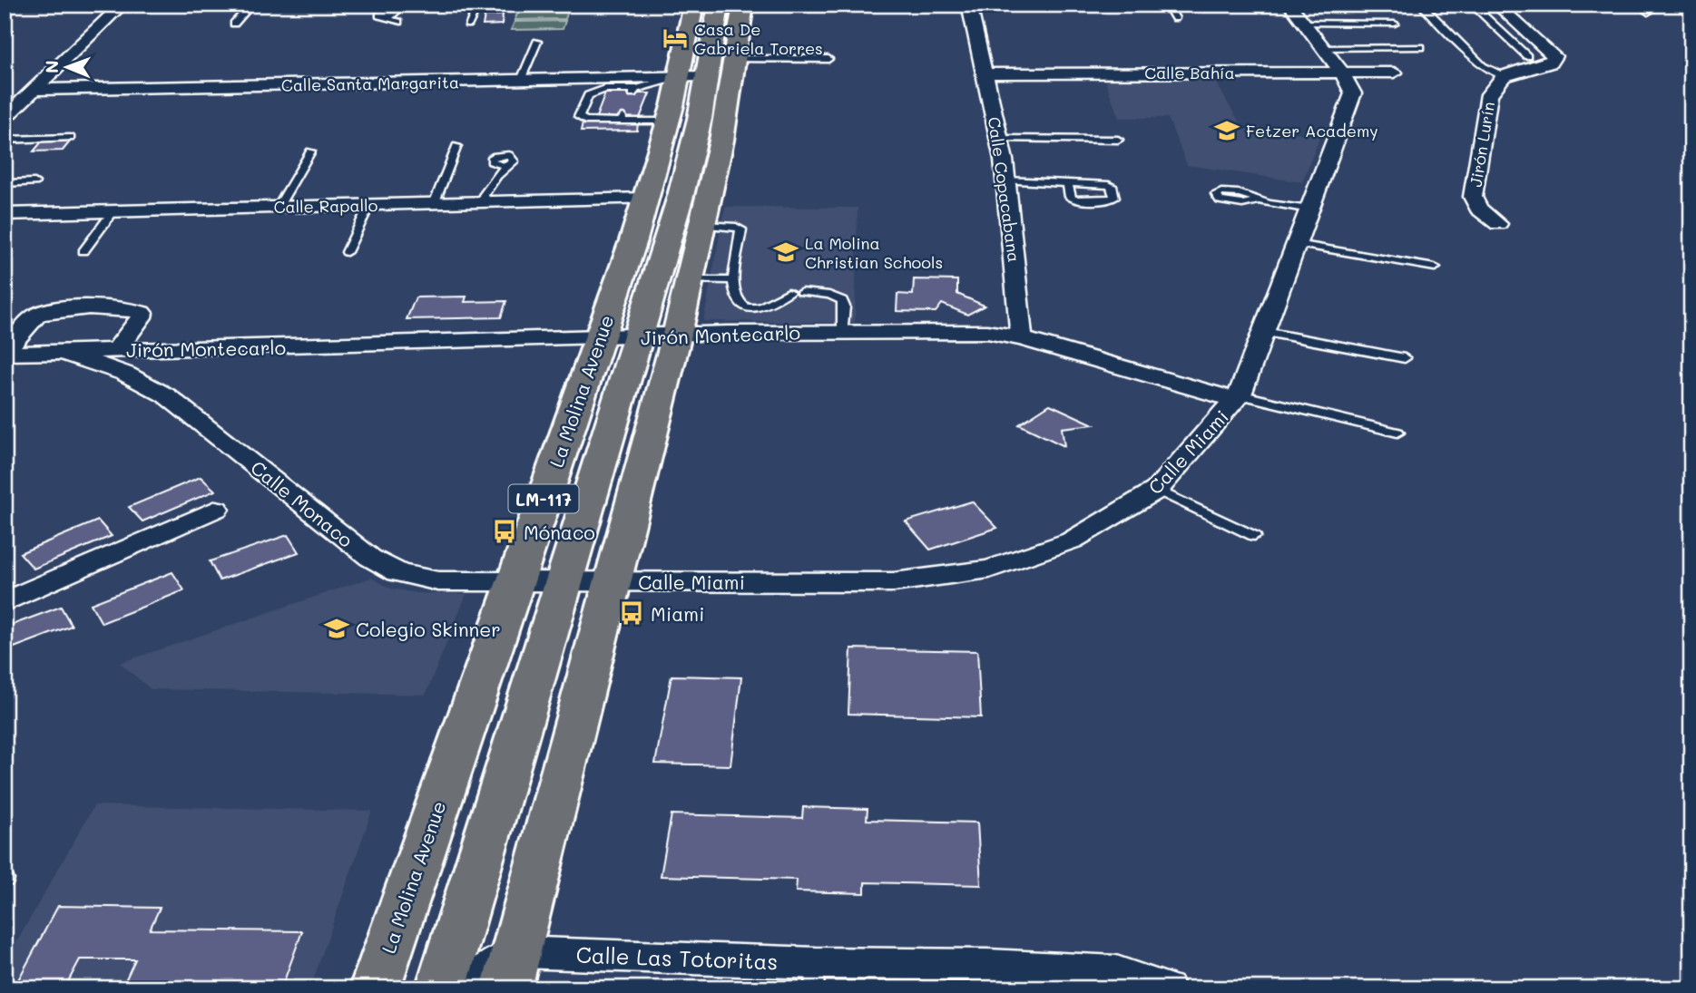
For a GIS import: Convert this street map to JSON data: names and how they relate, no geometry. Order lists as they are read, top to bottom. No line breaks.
{"streets":{"main road":["La Molina Avenue","LM-117"],"street":["Calle Bahía","Calle Santa Margarita","Jirón Lurín","Calle Copacabana","Calle Rapallo","Jirón Montecarlo","Calle Miami","Calle Monaco","Calle Las Totoritas"]},"crossings":[["Calle Bahía","Calle Copacabana"],["Calle Bahía","Calle Miami"],["Calle Santa Margarita","La Molina Avenue"],["Calle Copacabana","Jirón Montecarlo"],["Calle Rapallo","La Molina Avenue"],["Jirón Montecarlo","La Molina Avenue"],["Jirón Montecarlo","Calle Miami"],["Jirón Montecarlo","Calle Monaco"],["La Molina Avenue","Calle Miami"],["La Molina Avenue","Calle Monaco"],["Calle Miami","Calle Monaco"]],"places":{"hotel":["Casa De Gabriela Torres"],"school or university":["Fetzer Academy","La Molina Christian Schools","Colegio Skinner"],"bus stop":["Mónaco","Miami"]},"north":"left"}
